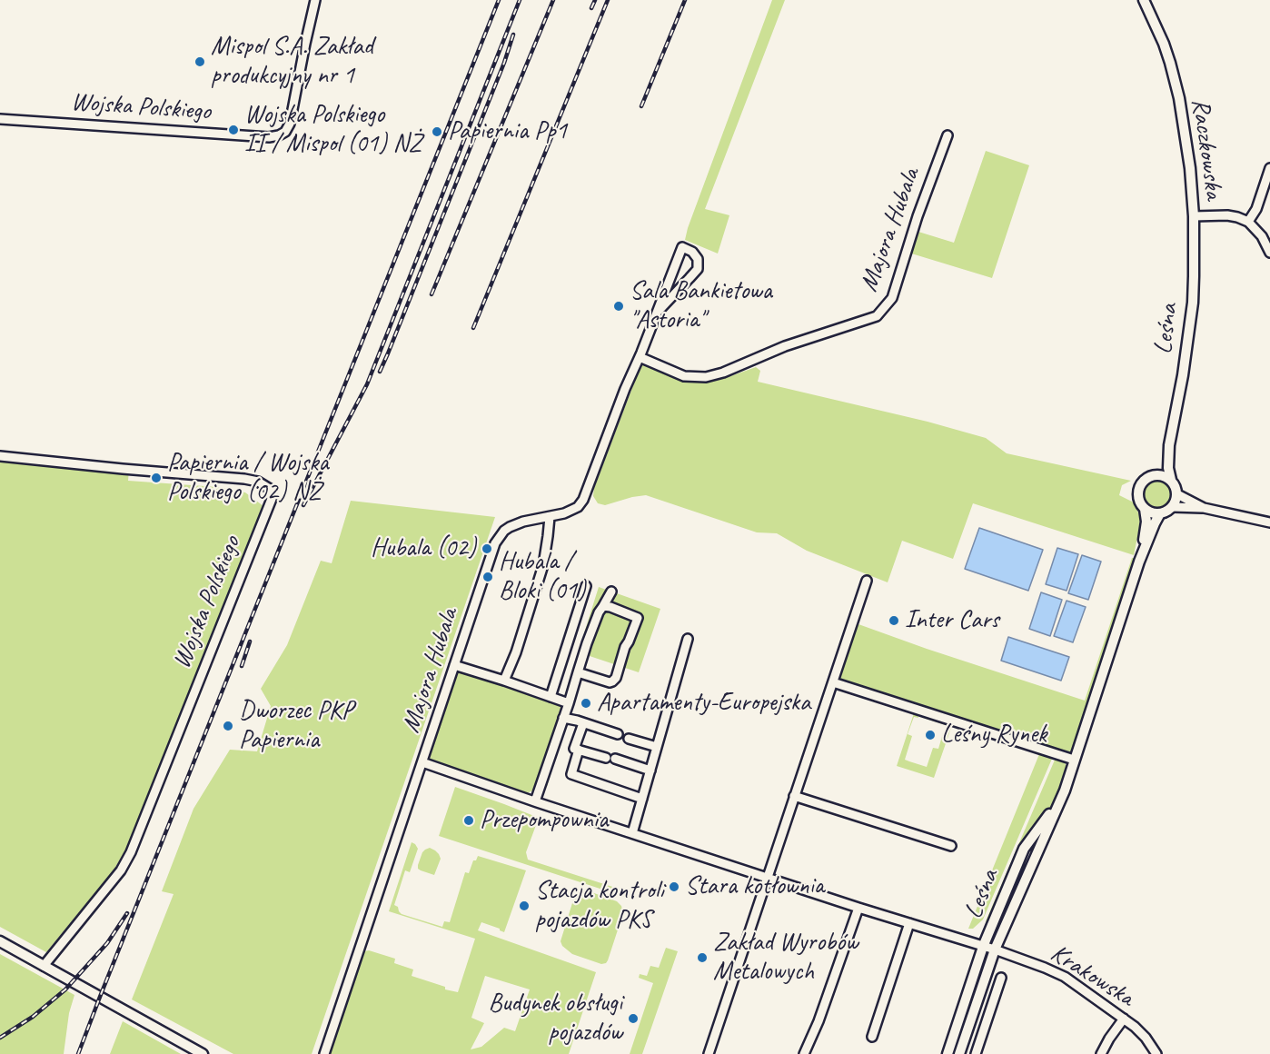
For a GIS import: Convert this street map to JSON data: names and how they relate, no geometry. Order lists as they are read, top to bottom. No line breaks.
{"streets":{"main road":["Raczkowska","Leśna"],"street":["Wojska Polskiego","Majora Hubala","Krakowska"]},"crossings":[["Raczkowska","Leśna"],["Majora Hubala","Krakowska"],["Leśna","Krakowska"]],"places":["Mispol S.A. Zakład produkcyjny nr 1","Wojska Polskiego II / Mispol (01) NŻ","Papiernia Pp1","Sala Bankietowa \"Astoria\"","Papiernia / Wojska Polskiego (02) NŻ","Hubala (02)","Hubala / Bloki (01)","Inter Cars","Apartamenty-Europejska","Dworzec PKP Papiernia","Leśny Rynek","Przepompownia","Stara kotłownia","Stacja kontroli pojazdów PKS","Zakład Wyrobów Metalowych","Budynek obsługi pojazdów"]}
